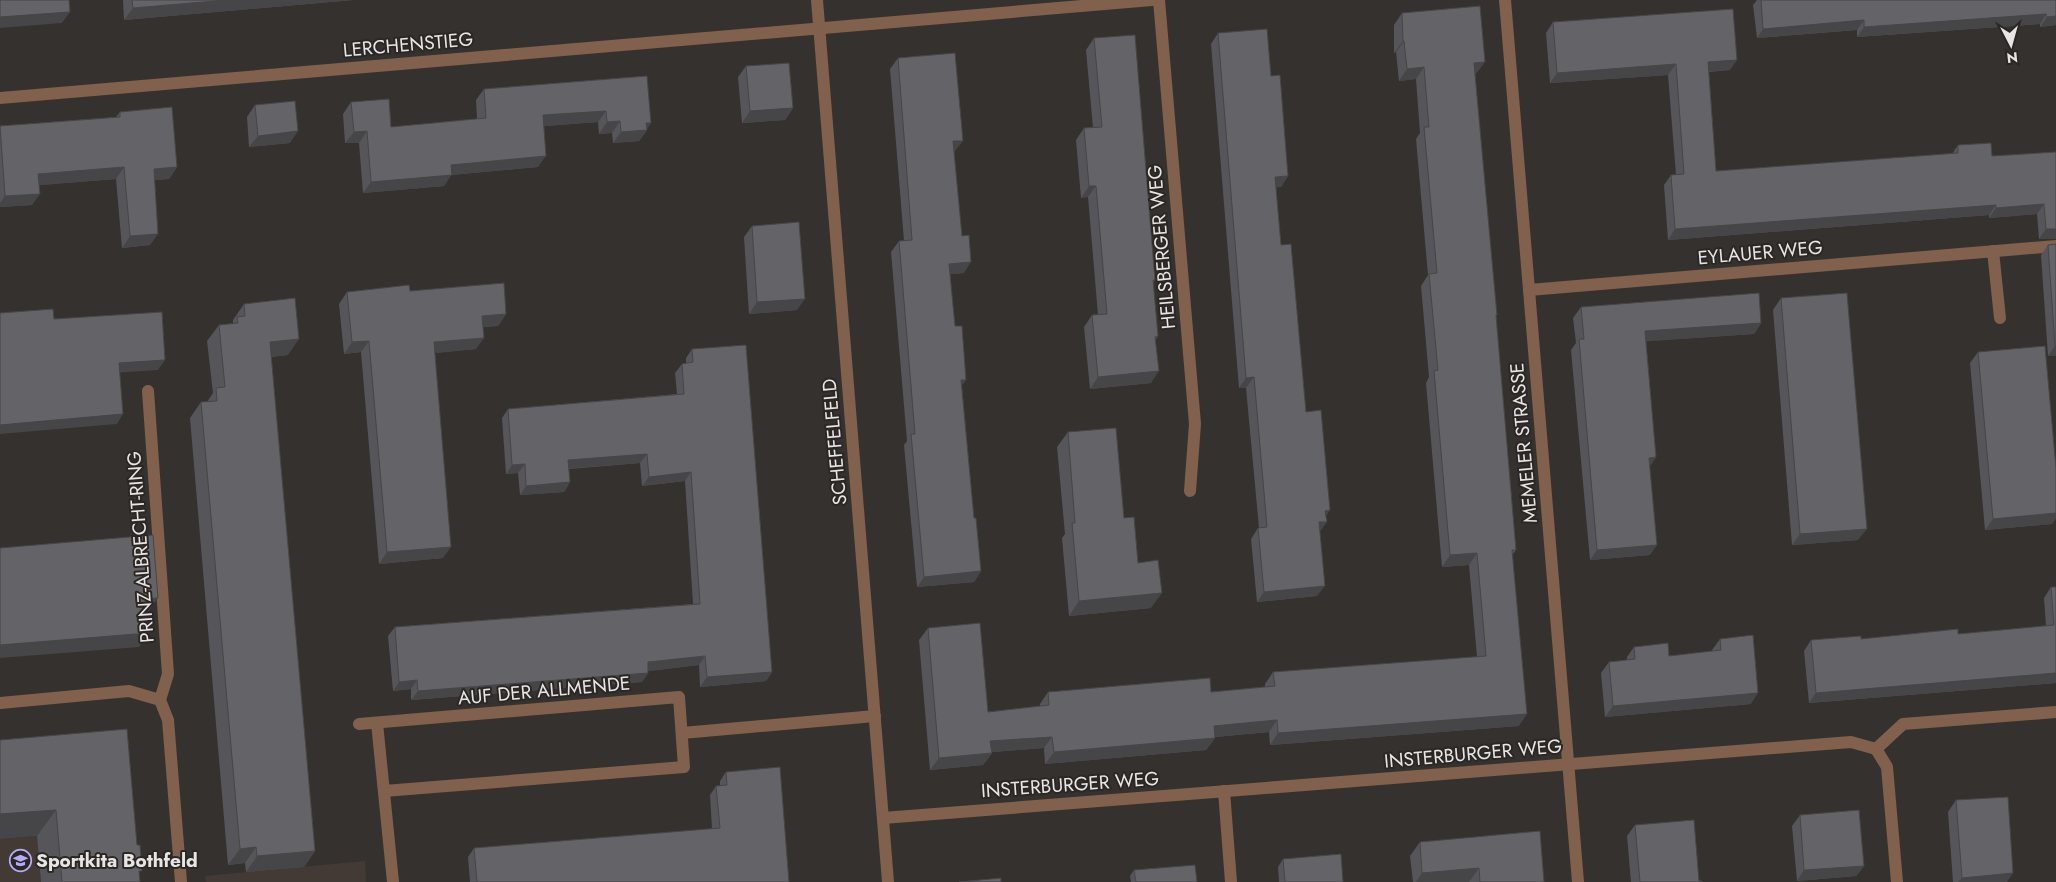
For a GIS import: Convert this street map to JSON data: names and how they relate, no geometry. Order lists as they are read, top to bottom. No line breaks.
{"streets":{"street":["LERCHENSTIEG","HEILSBERGER WEG","EYLAUER WEG","SCHEFFELFELD","MEMELER STRASSE","PRINZ-ALBRECHT-RING","AUF DER ALLMENDE","INSTERBURGER WEG"]},"crossings":[["LERCHENSTIEG","SCHEFFELFELD"],["EYLAUER WEG","MEMELER STRASSE"],["SCHEFFELFELD","INSTERBURGER WEG"],["MEMELER STRASSE","INSTERBURGER WEG"]],"places":{"school or university":["Sportkita Bothfeld"]},"north":"bottom"}
